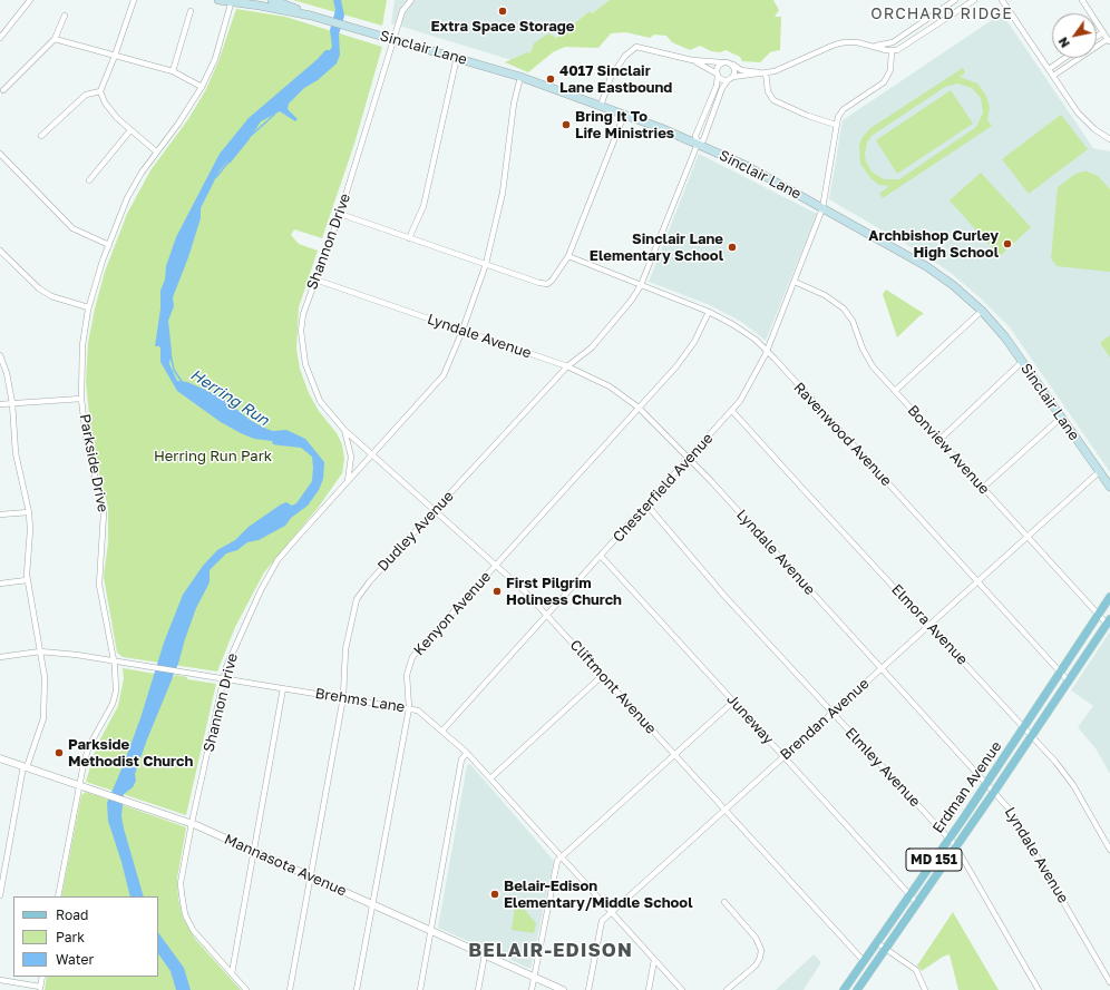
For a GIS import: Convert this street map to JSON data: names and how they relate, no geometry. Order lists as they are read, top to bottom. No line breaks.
{"streets":{"main road":["Sinclair Lane","Erdman Avenue","MD 151"],"street":["Shannon Drive","Lyndale Avenue","Ravenwood Avenue","Bonview Avenue","Parkside Drive","Chesterfield Avenue","Dudley Avenue","Kenyon Avenue","Elmora Avenue","Cliftmont Avenue","Brehms Lane","Juneway","Brendan Avenue","Elmley Avenue","Mannasota Avenue"]},"crossings":[["Sinclair Lane","Shannon Drive"],["Sinclair Lane","Parkside Drive"],["Sinclair Lane","Chesterfield Avenue"],["Sinclair Lane","Dudley Avenue"],["Sinclair Lane","Brendan Avenue"],["Shannon Drive","Lyndale Avenue"],["Shannon Drive","Cliftmont Avenue"],["Shannon Drive","Brehms Lane"],["Shannon Drive","Mannasota Avenue"],["Lyndale Avenue","Chesterfield Avenue"],["Lyndale Avenue","Dudley Avenue"],["Lyndale Avenue","Kenyon Avenue"],["Lyndale Avenue","Brendan Avenue"],["Lyndale Avenue","Erdman Avenue"],["Ravenwood Avenue","Chesterfield Avenue"],["Ravenwood Avenue","Dudley Avenue"],["Ravenwood Avenue","Kenyon Avenue"],["Ravenwood Avenue","Brendan Avenue"],["Ravenwood Avenue","Erdman Avenue"],["Bonview Avenue","Chesterfield Avenue"],["Bonview Avenue","Brendan Avenue"],["Bonview Avenue","Erdman Avenue"],["Parkside Drive","Brehms Lane"],["Parkside Drive","Mannasota Avenue"],["Chesterfield Avenue","Elmora Avenue"],["Chesterfield Avenue","Cliftmont Avenue"],["Chesterfield Avenue","Brehms Lane"],["Chesterfield Avenue","Juneway"],["Chesterfield Avenue","Elmley Avenue"],["Dudley Avenue","Cliftmont Avenue"],["Dudley Avenue","Brehms Lane"],["Dudley Avenue","Mannasota Avenue"],["Kenyon Avenue","Cliftmont Avenue"],["Kenyon Avenue","Brehms Lane"],["Kenyon Avenue","Mannasota Avenue"],["Elmora Avenue","Brendan Avenue"],["Elmora Avenue","Erdman Avenue"],["Cliftmont Avenue","Brendan Avenue"],["Cliftmont Avenue","Erdman Avenue"],["Brehms Lane","Brendan Avenue"],["Juneway","Brendan Avenue"],["Juneway","Erdman Avenue"],["Brendan Avenue","Elmley Avenue"],["Elmley Avenue","Erdman Avenue"]],"districts":["ORCHARD RIDGE","BELAIR-EDISON"],"water":["Herring Run"],"parks":["Herring Run Park"],"places":["Extra Space Storage","4017 Sinclair Lane Eastbound","Bring It To Life Ministries","Archbishop Curley High School","Sinclair Lane Elementary School","First Pilgrim Holiness Church","Parkside Methodist Church","Belair-Edison Elementary/Middle School"],"legend":["Road","Park","Water"],"north":"bottom left"}
